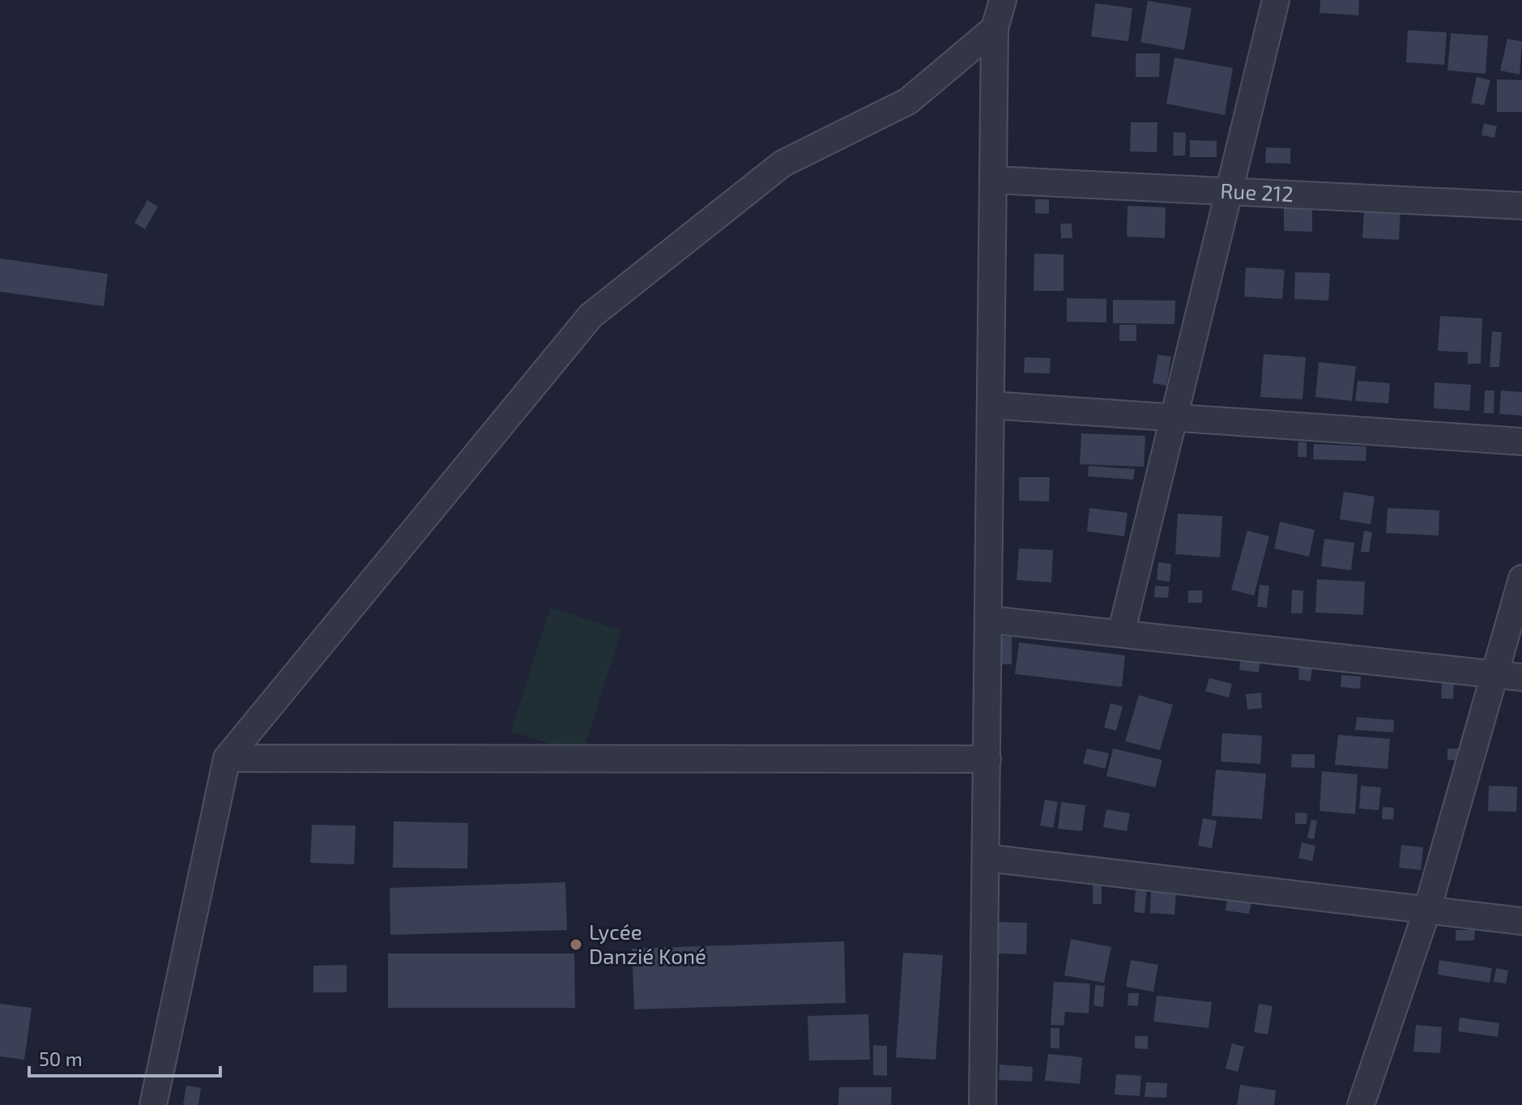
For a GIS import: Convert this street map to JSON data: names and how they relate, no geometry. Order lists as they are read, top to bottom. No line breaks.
{"streets":{"street":["Rue 212"]},"places":["Lycée Danzié Koné"],"scale_bar":"50 m"}
